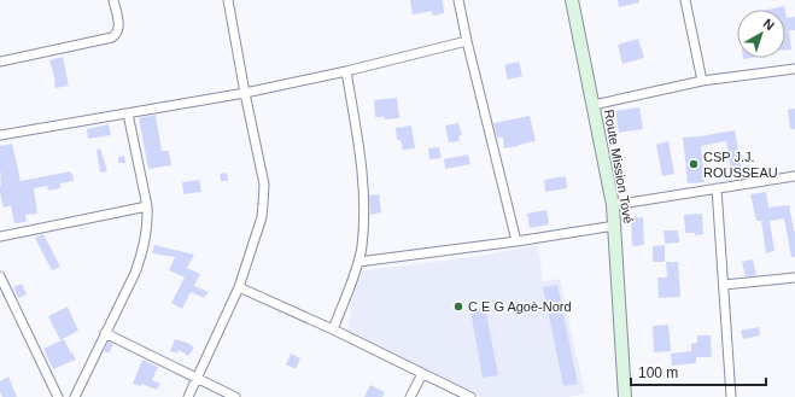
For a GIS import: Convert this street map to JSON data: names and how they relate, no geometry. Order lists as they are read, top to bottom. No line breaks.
{"streets":{"street":["Route Mission Tové"]},"places":["CSP J.J. ROUSSEAU","C E G Agoè-Nord"],"scale_bar":"100 m","north":"top right"}
